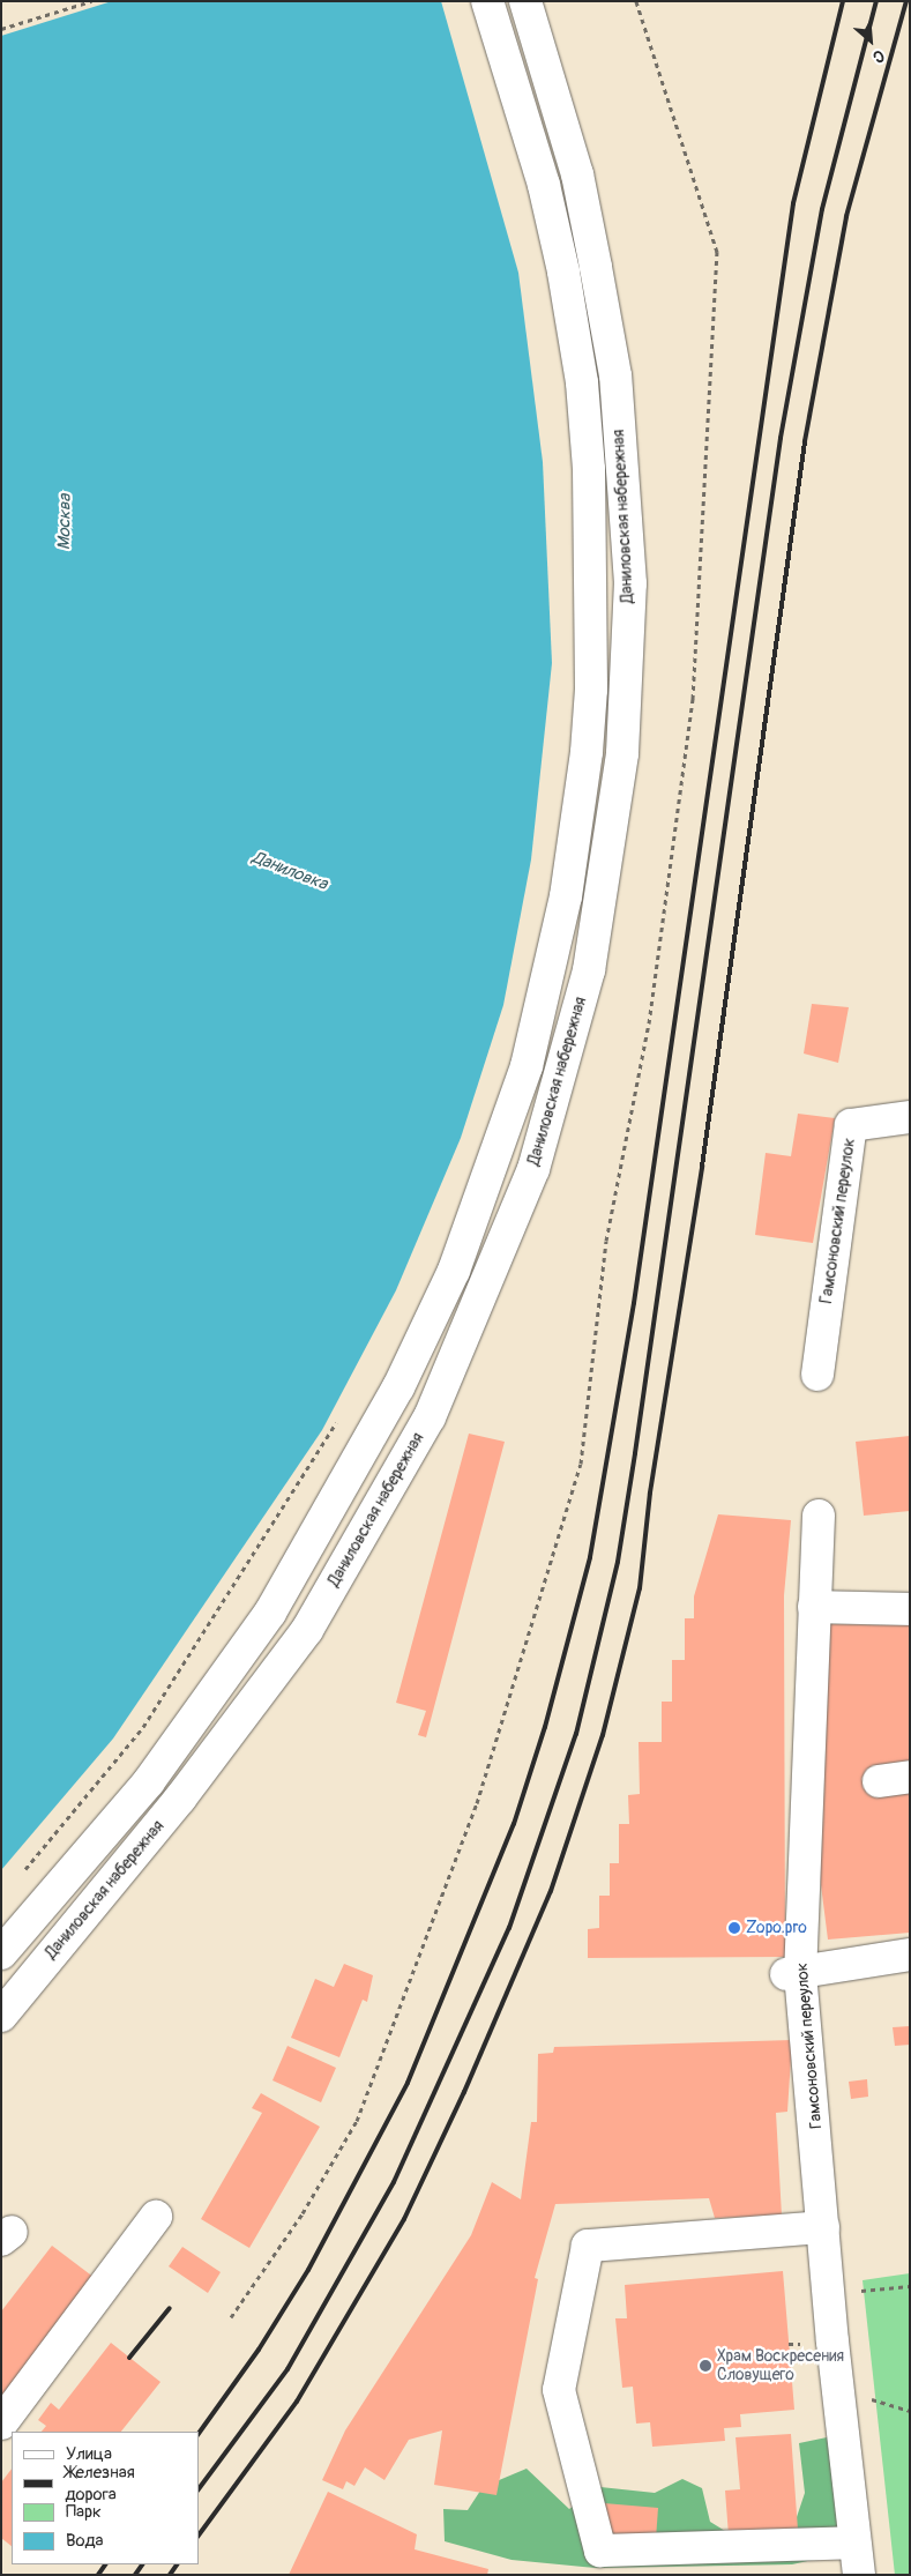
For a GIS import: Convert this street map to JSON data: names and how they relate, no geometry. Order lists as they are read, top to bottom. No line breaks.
{"streets":{"main road":["Даниловская набережная","Гамсоновский переулок"]},"water":["Москва","Даниловка"],"places":["Zopo.pro","Храм Воскресения Словущего"],"legend":["Улица","Железная дорога","Парк","Вода"],"north":"bottom right"}
